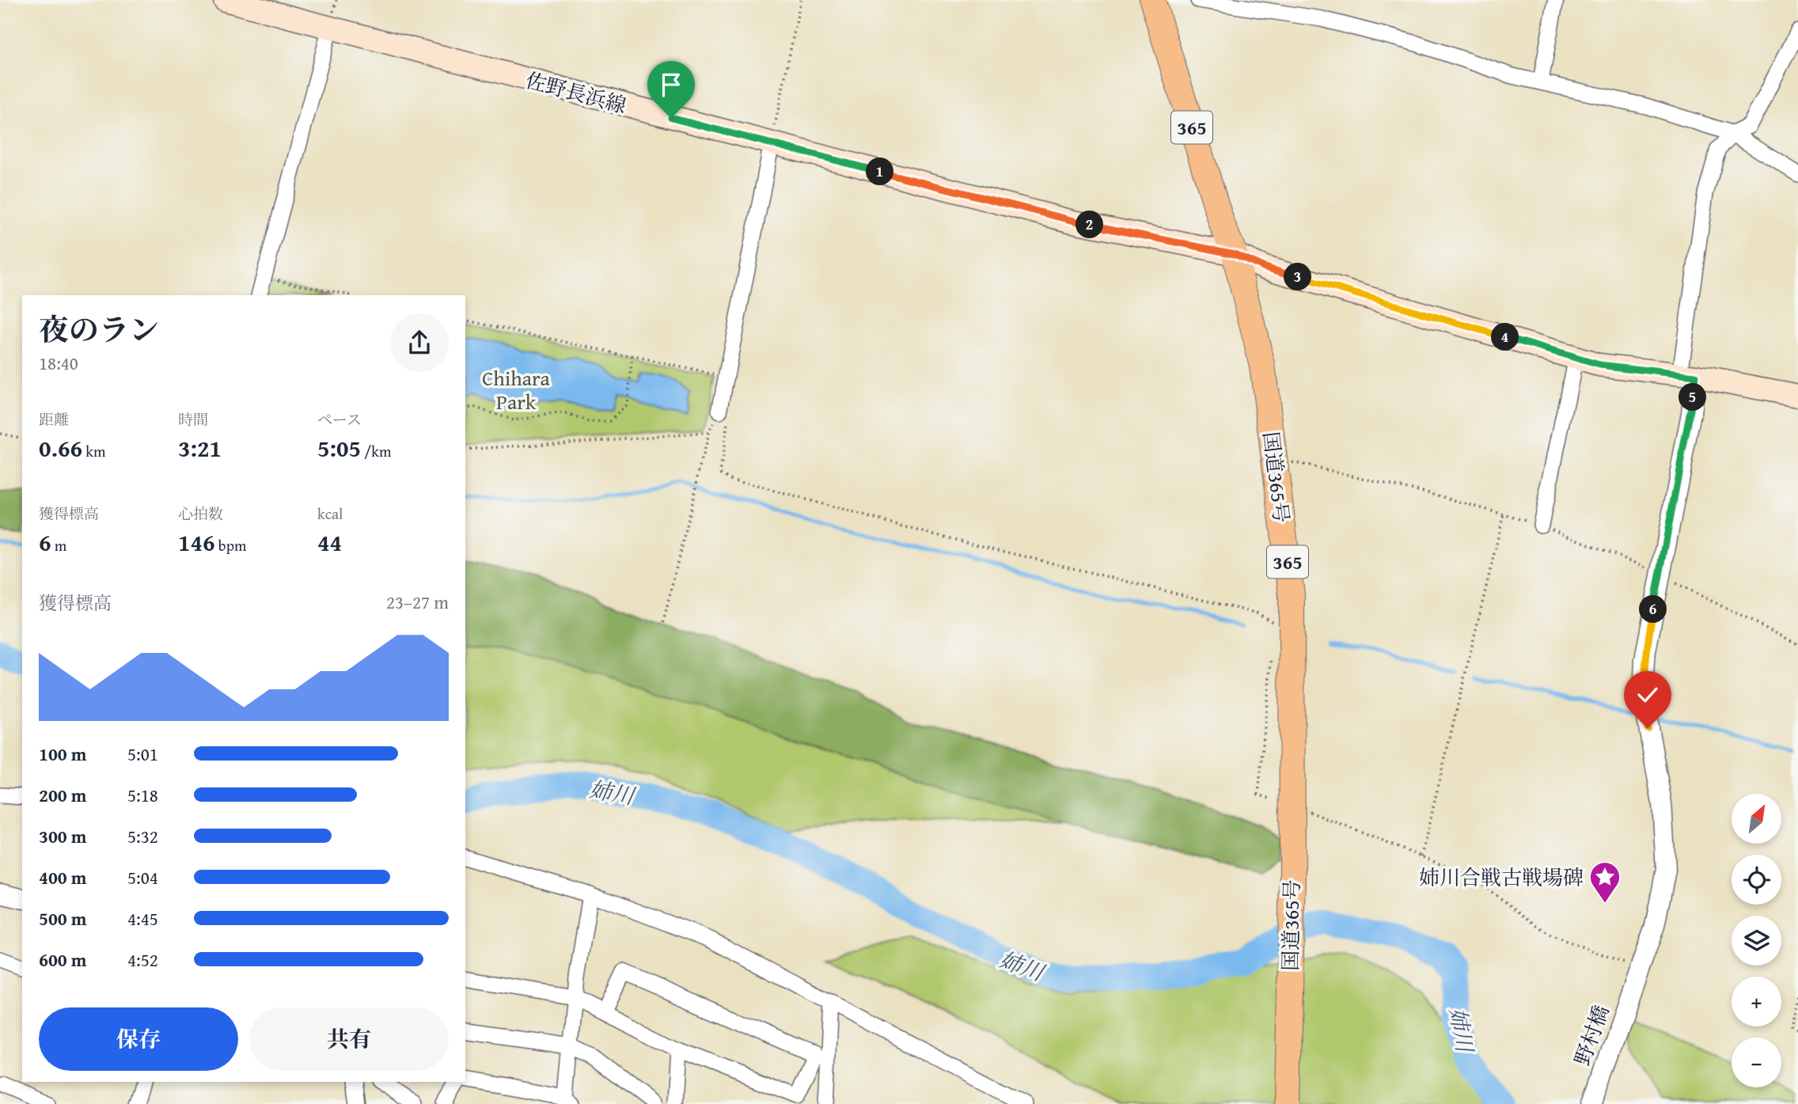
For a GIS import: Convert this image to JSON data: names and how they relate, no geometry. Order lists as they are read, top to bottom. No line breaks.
{"streets":{"highway":["365","国道365号"],"main road":["佐野長浜線"],"street":["野村橋"]},"crossings":[["佐野長浜線","国道365号"],["佐野長浜線","野村橋"]],"water":["姉川"],"parks":["Chihara Park"],"places":{"place":["姉川合戦古戦場碑"]},"north":"top right","page":{"pins":["1","2","3","4","5","6"],"heading":["夜のラン","18:40"],"stats":[["距離","0.66 km"],["時間","3:21"],["ペース","5:05 /km"],["獲得標高","6 m"],["心拍数","146 bpm"],["kcal","44"]],"chart":["獲得標高","23–27 m"],"list":[{"name":"100 m","note":"5:01"},{"name":"200 m","note":"5:18"},{"name":"300 m","note":"5:32"},{"name":"400 m","note":"5:04"},{"name":"500 m","note":"4:45"},{"name":"600 m","note":"4:52"}],"map_buttons":["+","−"],"buttons":["保存","共有"]}}
